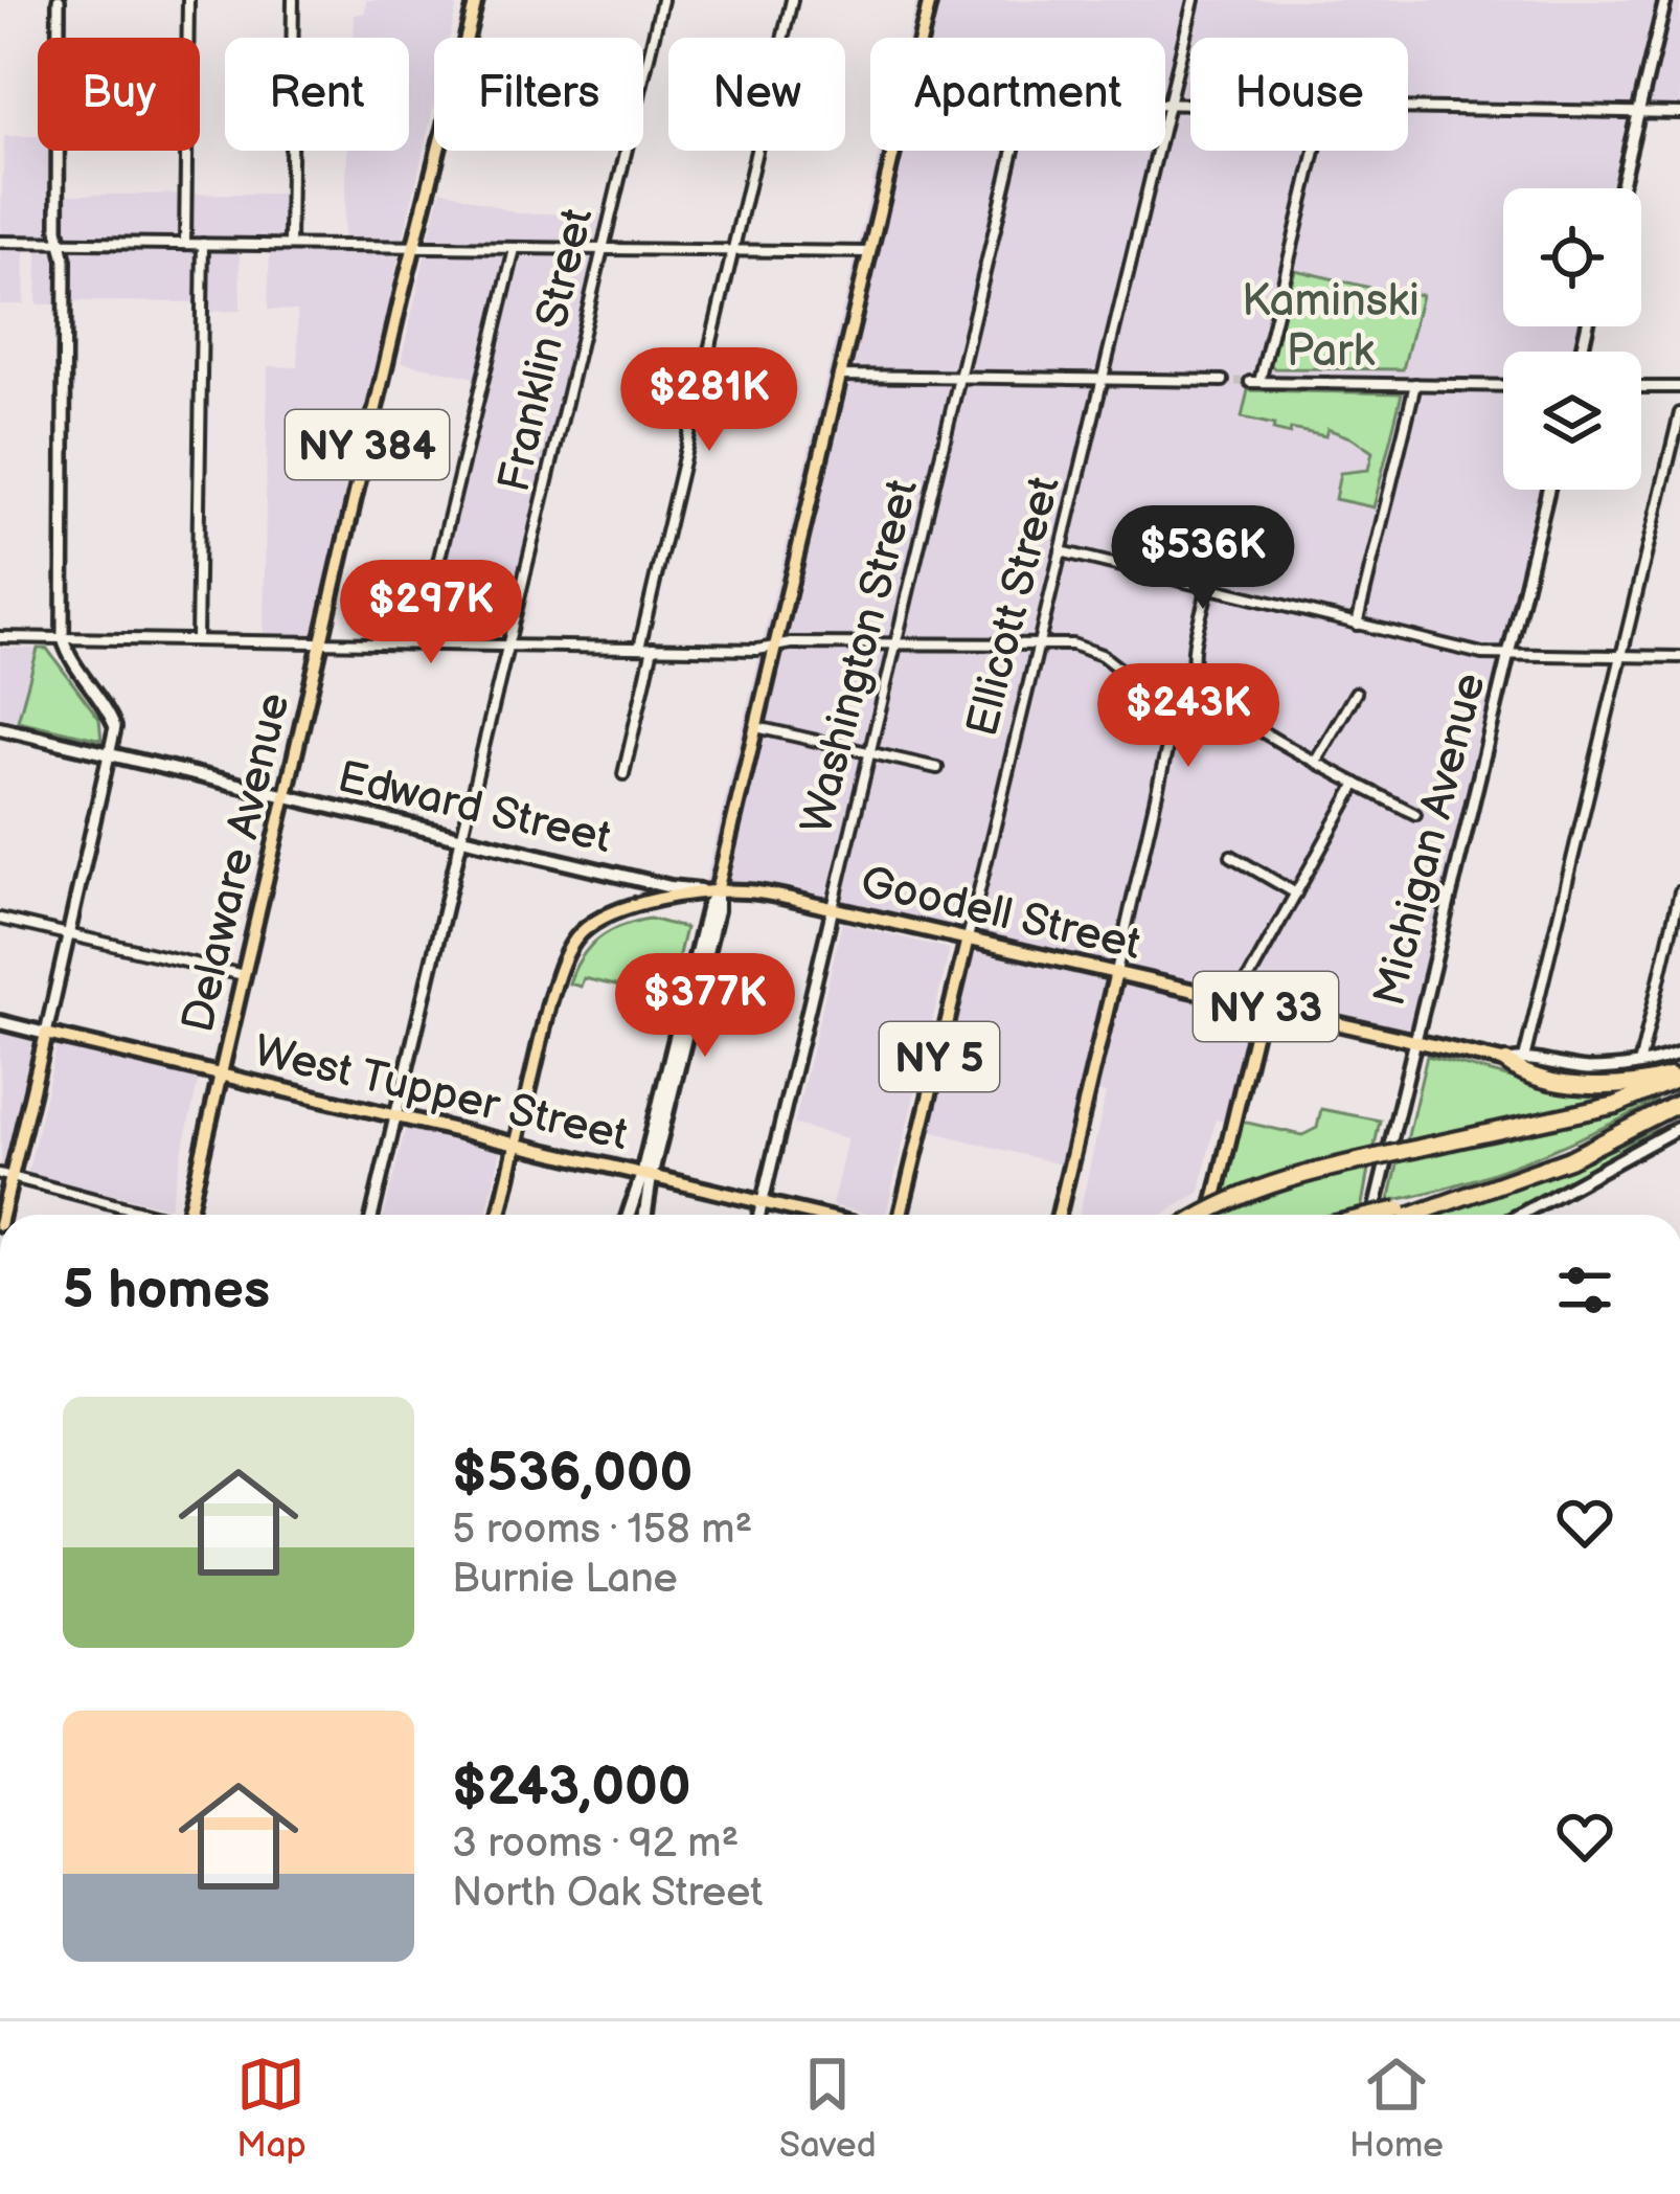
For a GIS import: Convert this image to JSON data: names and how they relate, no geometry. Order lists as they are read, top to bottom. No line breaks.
{"streets":{"highway":["NY 33"],"main road":["NY 384","Ellicott Street","Edward Street","Delaware Avenue","Goodell Street","NY 5","West Tupper Street"],"street":["Franklin Street","Washington Street","Michigan Avenue"]},"crossings":[["Franklin Street","Edward Street"],["Franklin Street","West Tupper Street"],["Ellicott Street","Goodell Street"],["Washington Street","Goodell Street"],["Washington Street","West Tupper Street"],["Edward Street","Delaware Avenue"],["Edward Street","Goodell Street"],["Michigan Avenue","Goodell Street"],["Delaware Avenue","West Tupper Street"],["Goodell Street","NY 33"],["Goodell Street","West Tupper Street"]],"parks":["Kaminski Park"],"page":{"chip":["Buy","Rent","Filters","New","Apartment","House"],"price":["$281K","$536K","$297K","$243K","$377K"],"heading":"5 homes","list":[{"name":"$536,000","note":"5 rooms · 158 m² · Burnie Lane"},{"name":"$243,000","note":"3 rooms · 92 m² · North Oak Street"}],"tabs":["Map","Saved","Home"]}}
